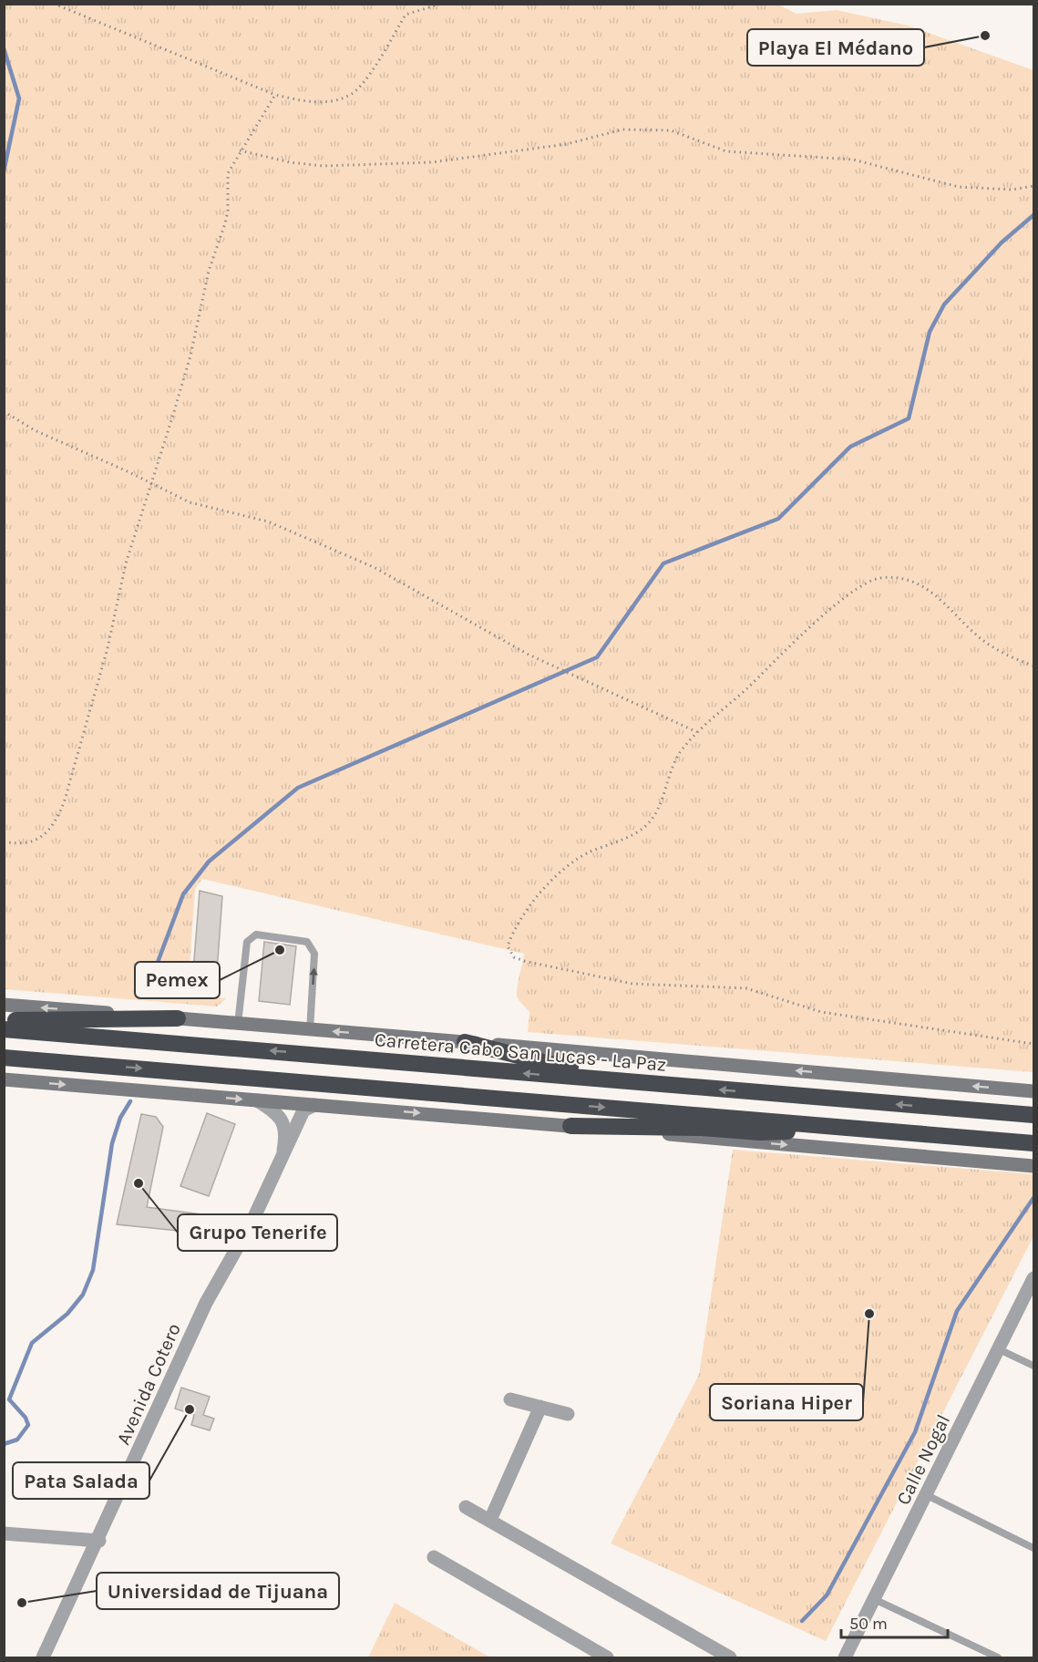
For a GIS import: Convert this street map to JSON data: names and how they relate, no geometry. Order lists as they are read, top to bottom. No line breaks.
{"streets":{"highway":["Carretera Cabo San Lucas - La Paz"],"street":["Avenida Cotero","Calle Nogal"]},"places":["Playa El Médano","Pemex","Grupo Tenerife","Soriana Hiper","Pata Salada","Universidad de Tijuana"],"scale_bar":"50 m"}
